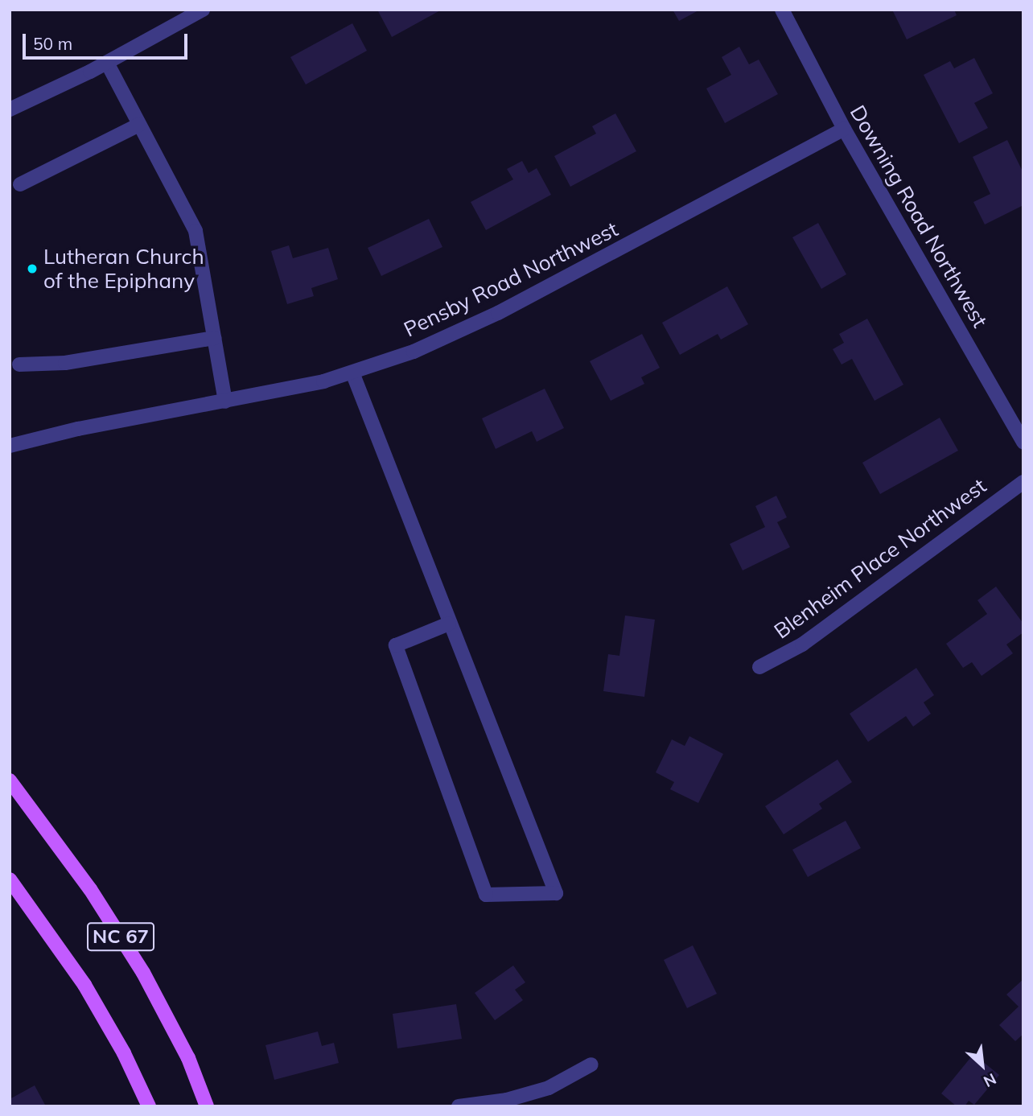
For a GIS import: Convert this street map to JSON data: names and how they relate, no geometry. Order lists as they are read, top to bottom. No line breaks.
{"streets":{"main road":["NC 67"],"street":["Downing Road Northwest","Pensby Road Northwest","Blenheim Place Northwest"]},"crossings":[["Downing Road Northwest","Pensby Road Northwest"]],"places":["Lutheran Church of the Epiphany"],"scale_bar":"50 m","north":"bottom right"}
